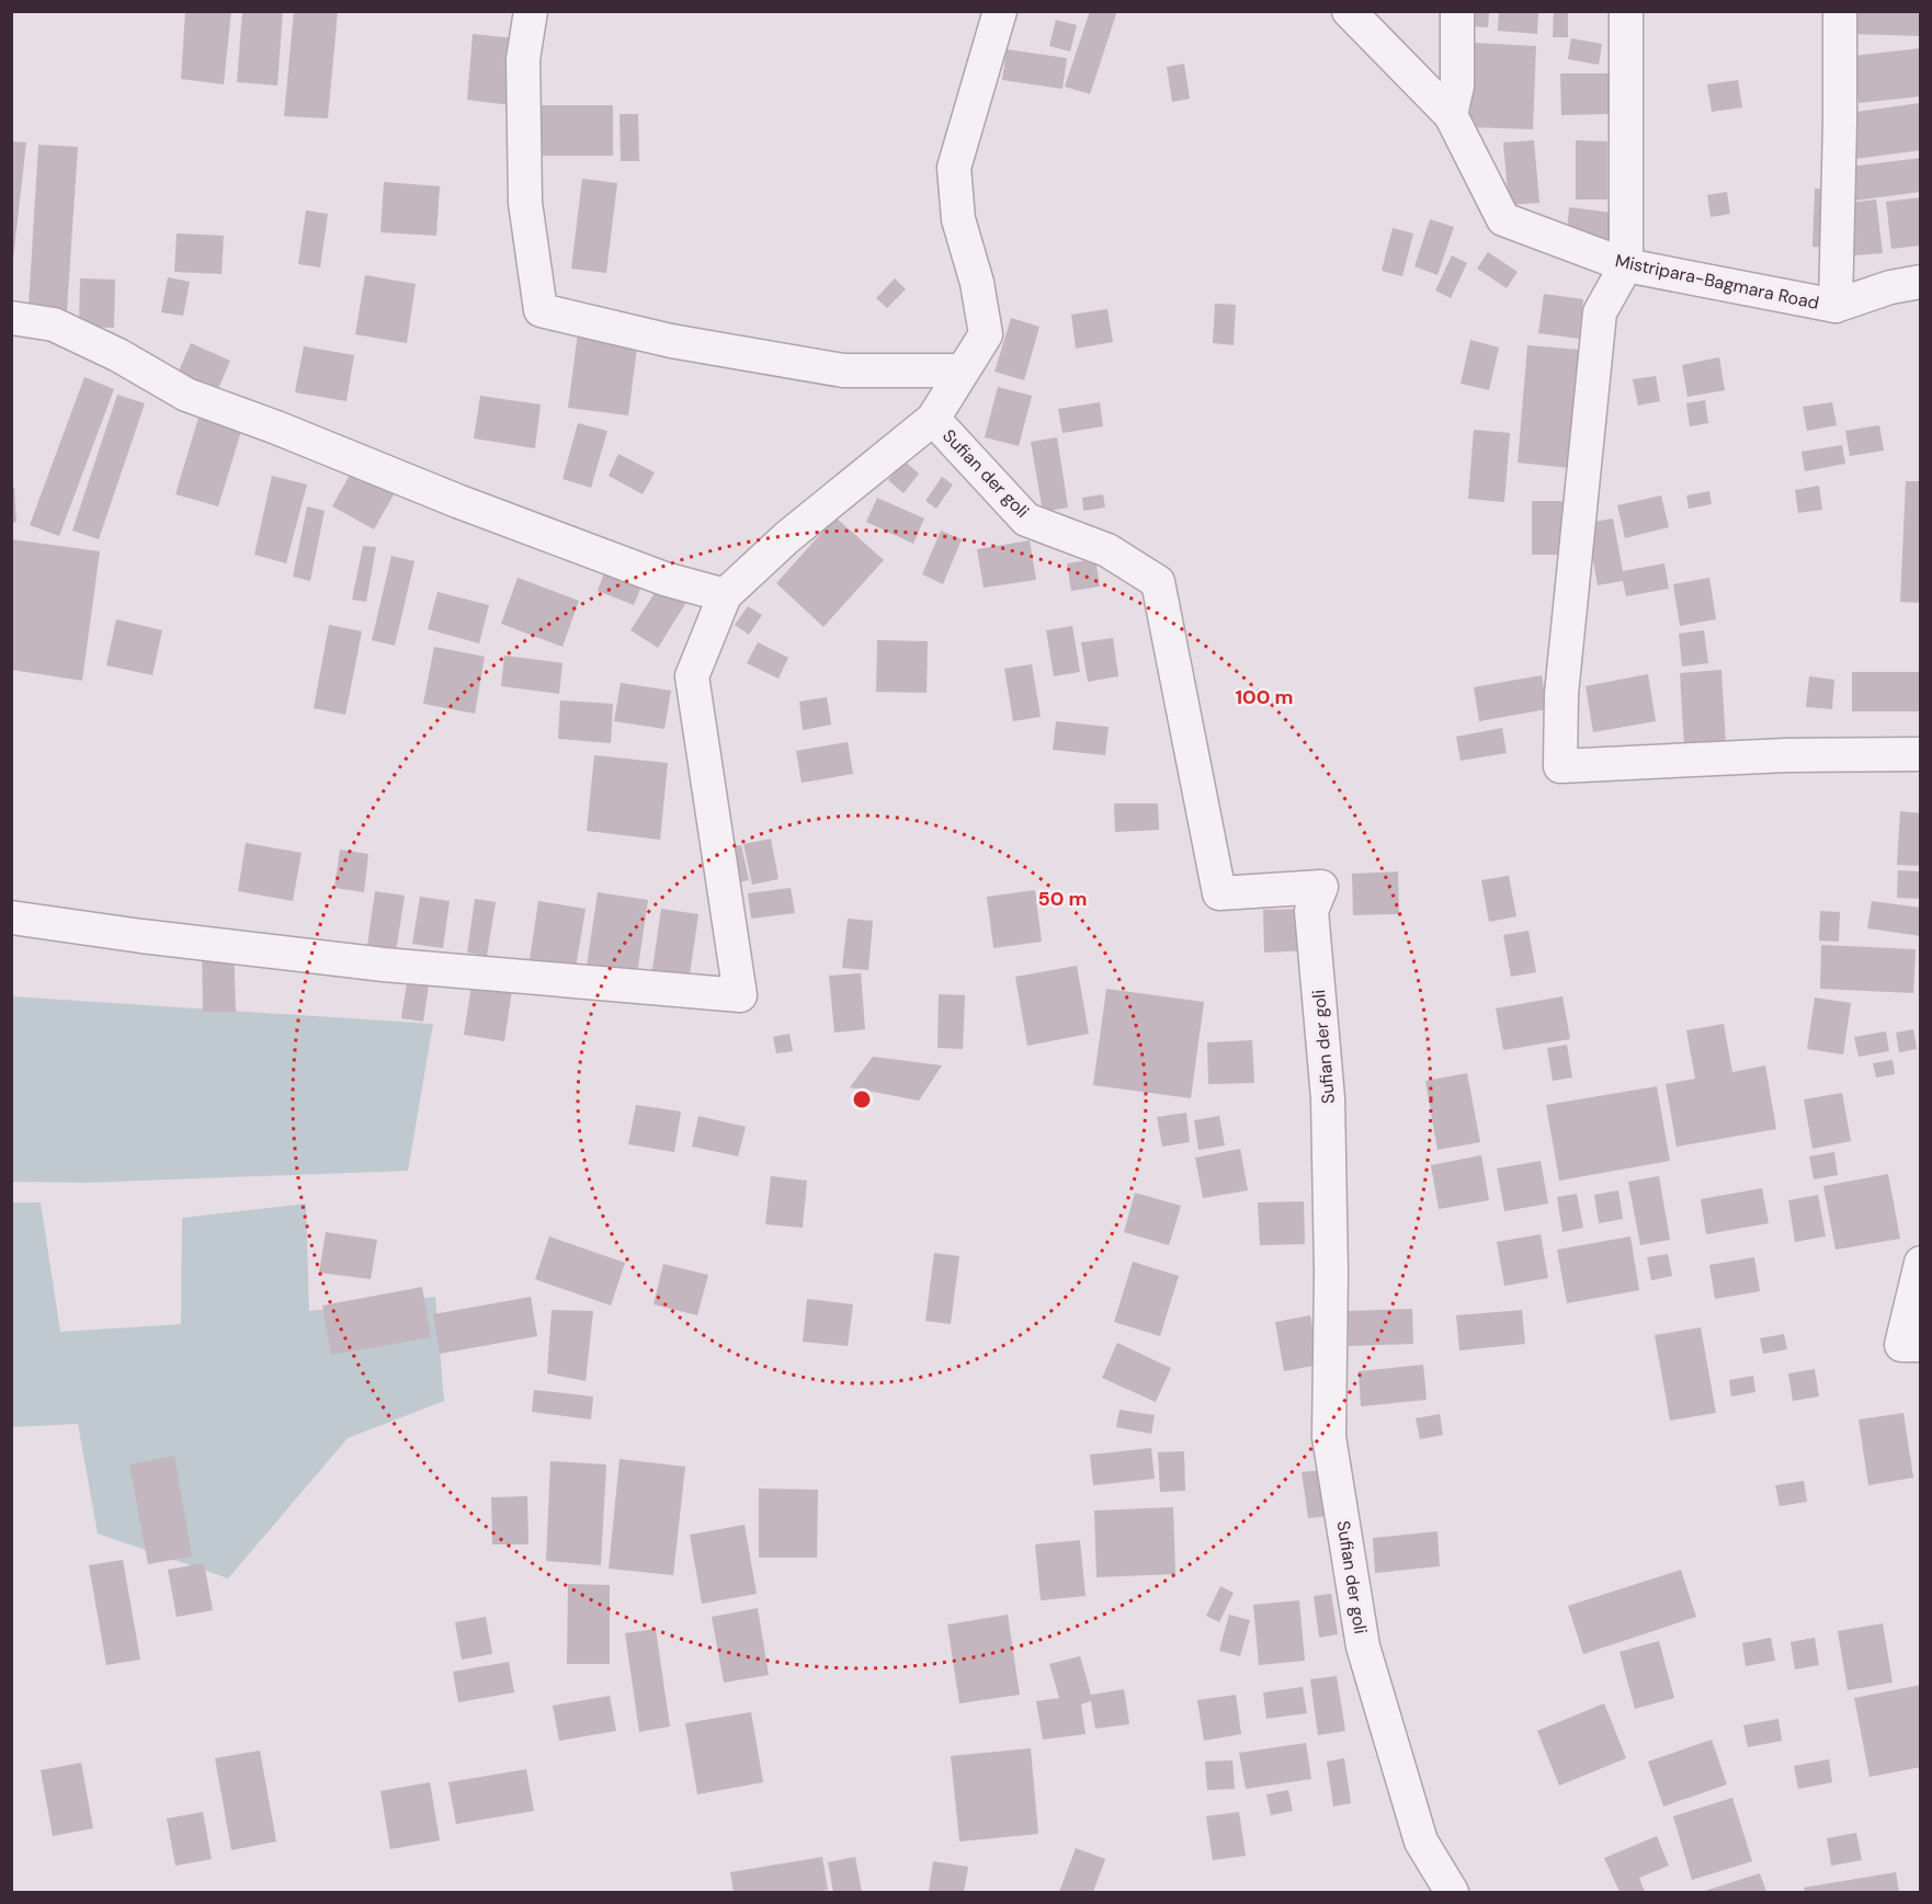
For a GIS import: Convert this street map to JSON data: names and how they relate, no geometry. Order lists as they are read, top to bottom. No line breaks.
{"streets":{"street":["Mistripara-Bagmara Road","Sufian der goli"]},"rings":["100 m","50 m"]}
